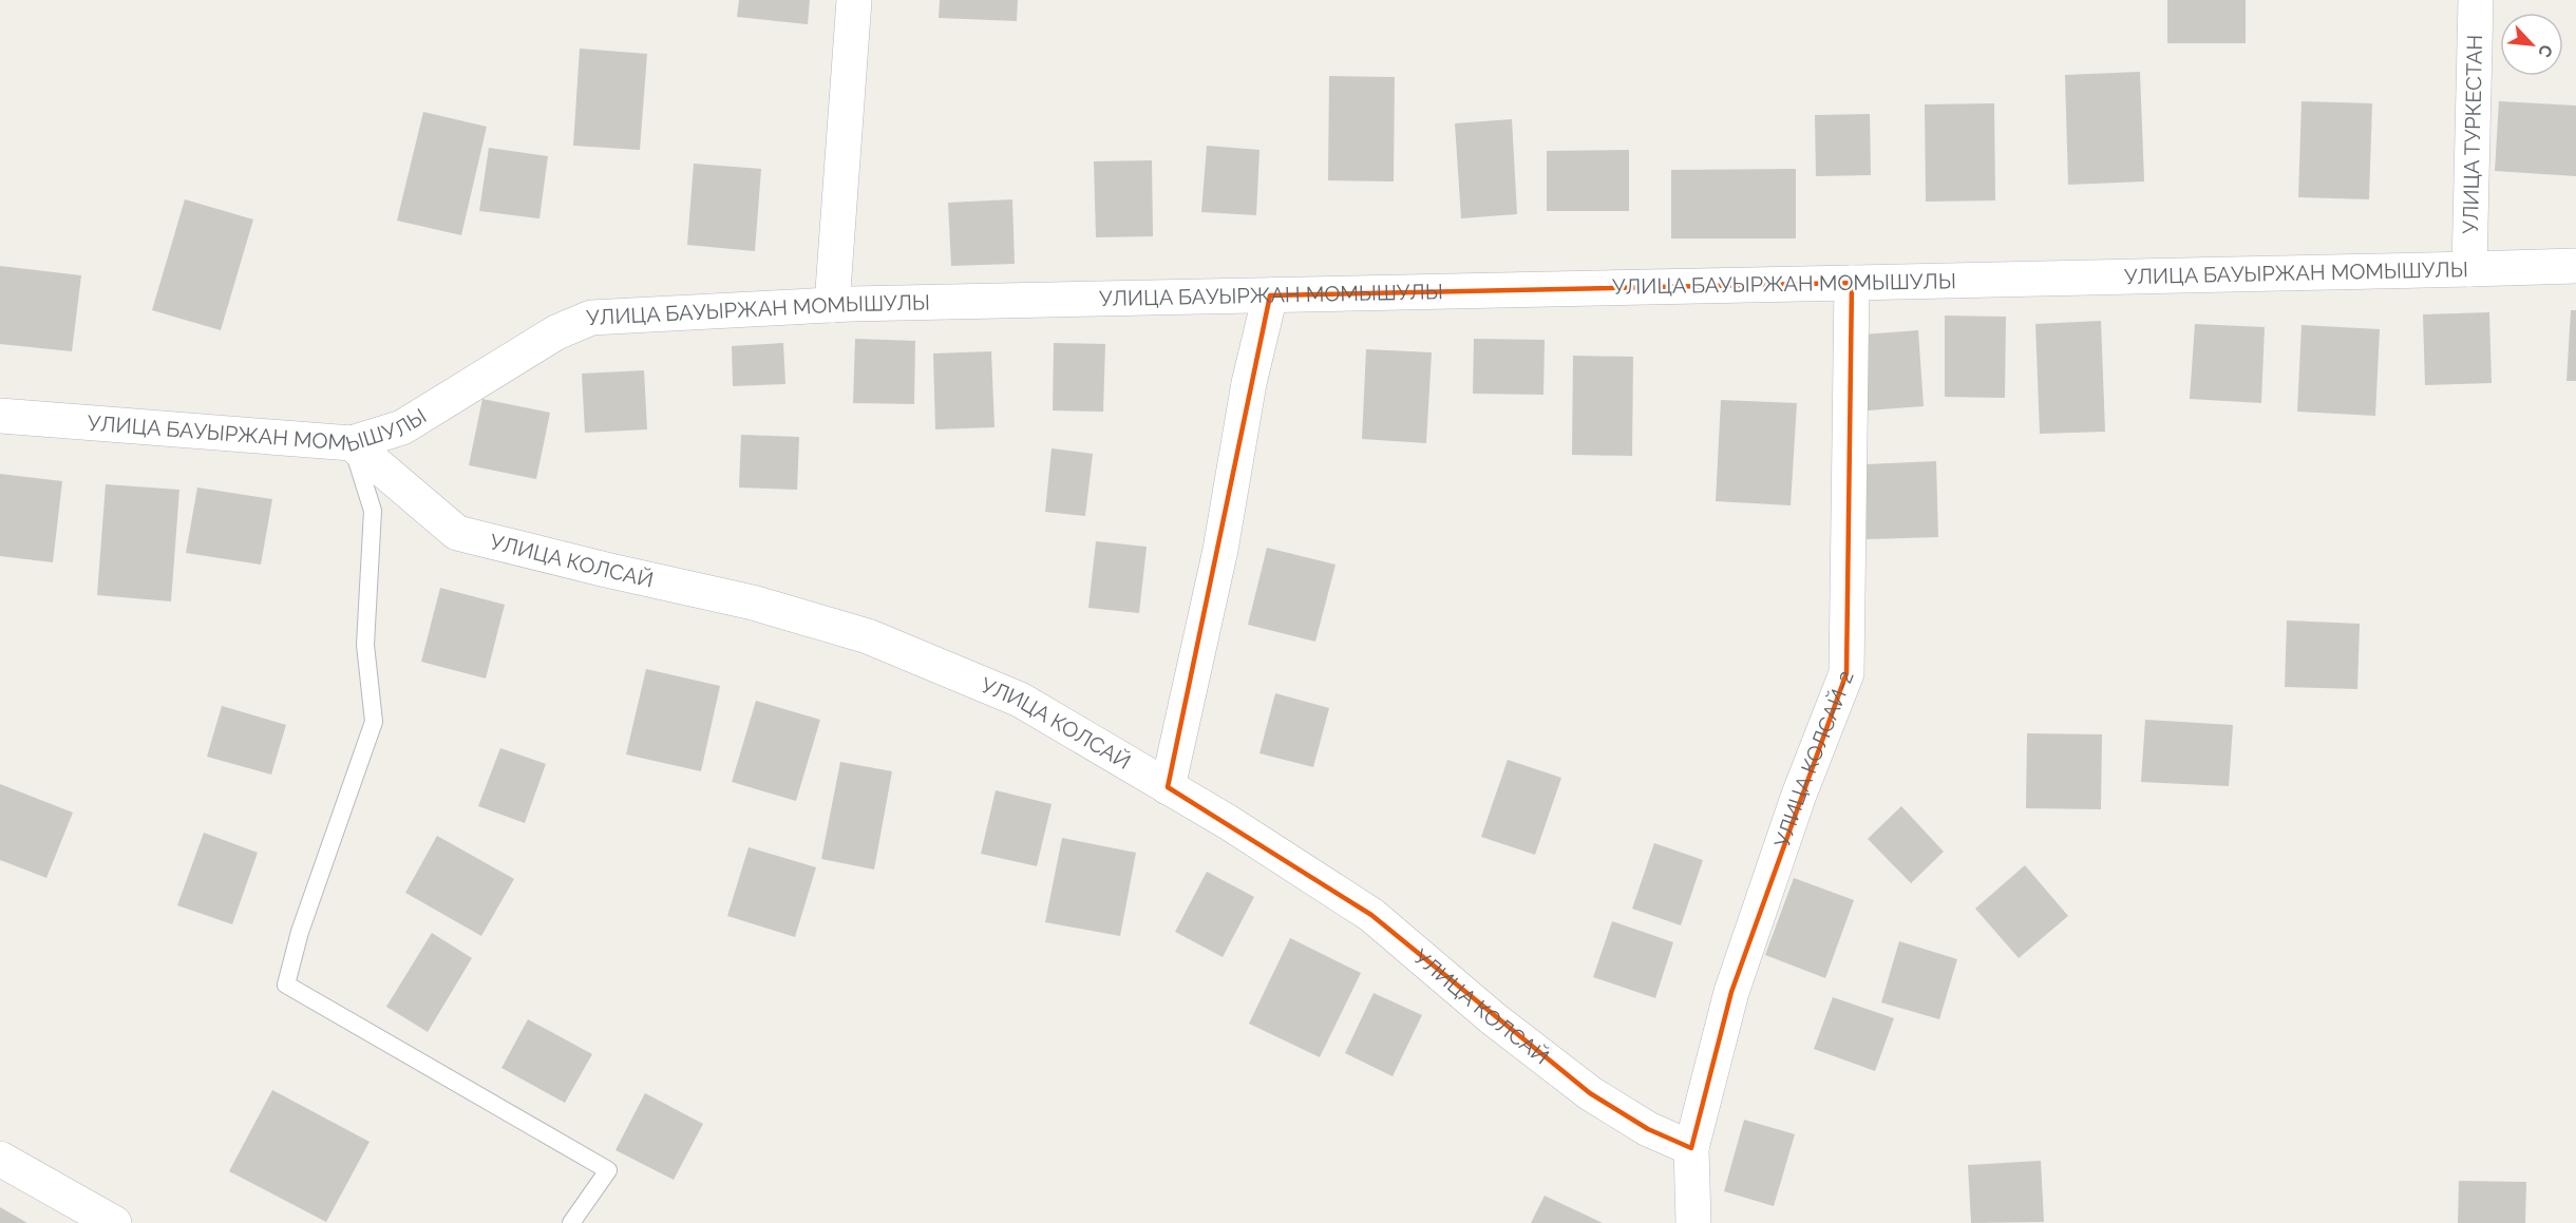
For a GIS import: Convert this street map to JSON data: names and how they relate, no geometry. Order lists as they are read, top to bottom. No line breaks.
{"streets":{"street":["УЛИЦА ТУРКЕСТАН","УЛИЦА БАУЫРЖАН МОМЫШУЛЫ","УЛИЦА КОЛСАЙ","УЛИЦА КОЛСАЙ-2"]},"crossings":[["УЛИЦА ТУРКЕСТАН","УЛИЦА БАУЫРЖАН МОМЫШУЛЫ"],["УЛИЦА БАУЫРЖАН МОМЫШУЛЫ","УЛИЦА КОЛСАЙ"],["УЛИЦА БАУЫРЖАН МОМЫШУЛЫ","УЛИЦА КОЛСАЙ-2"],["УЛИЦА КОЛСАЙ","УЛИЦА КОЛСАЙ-2"]],"north":"bottom right"}
